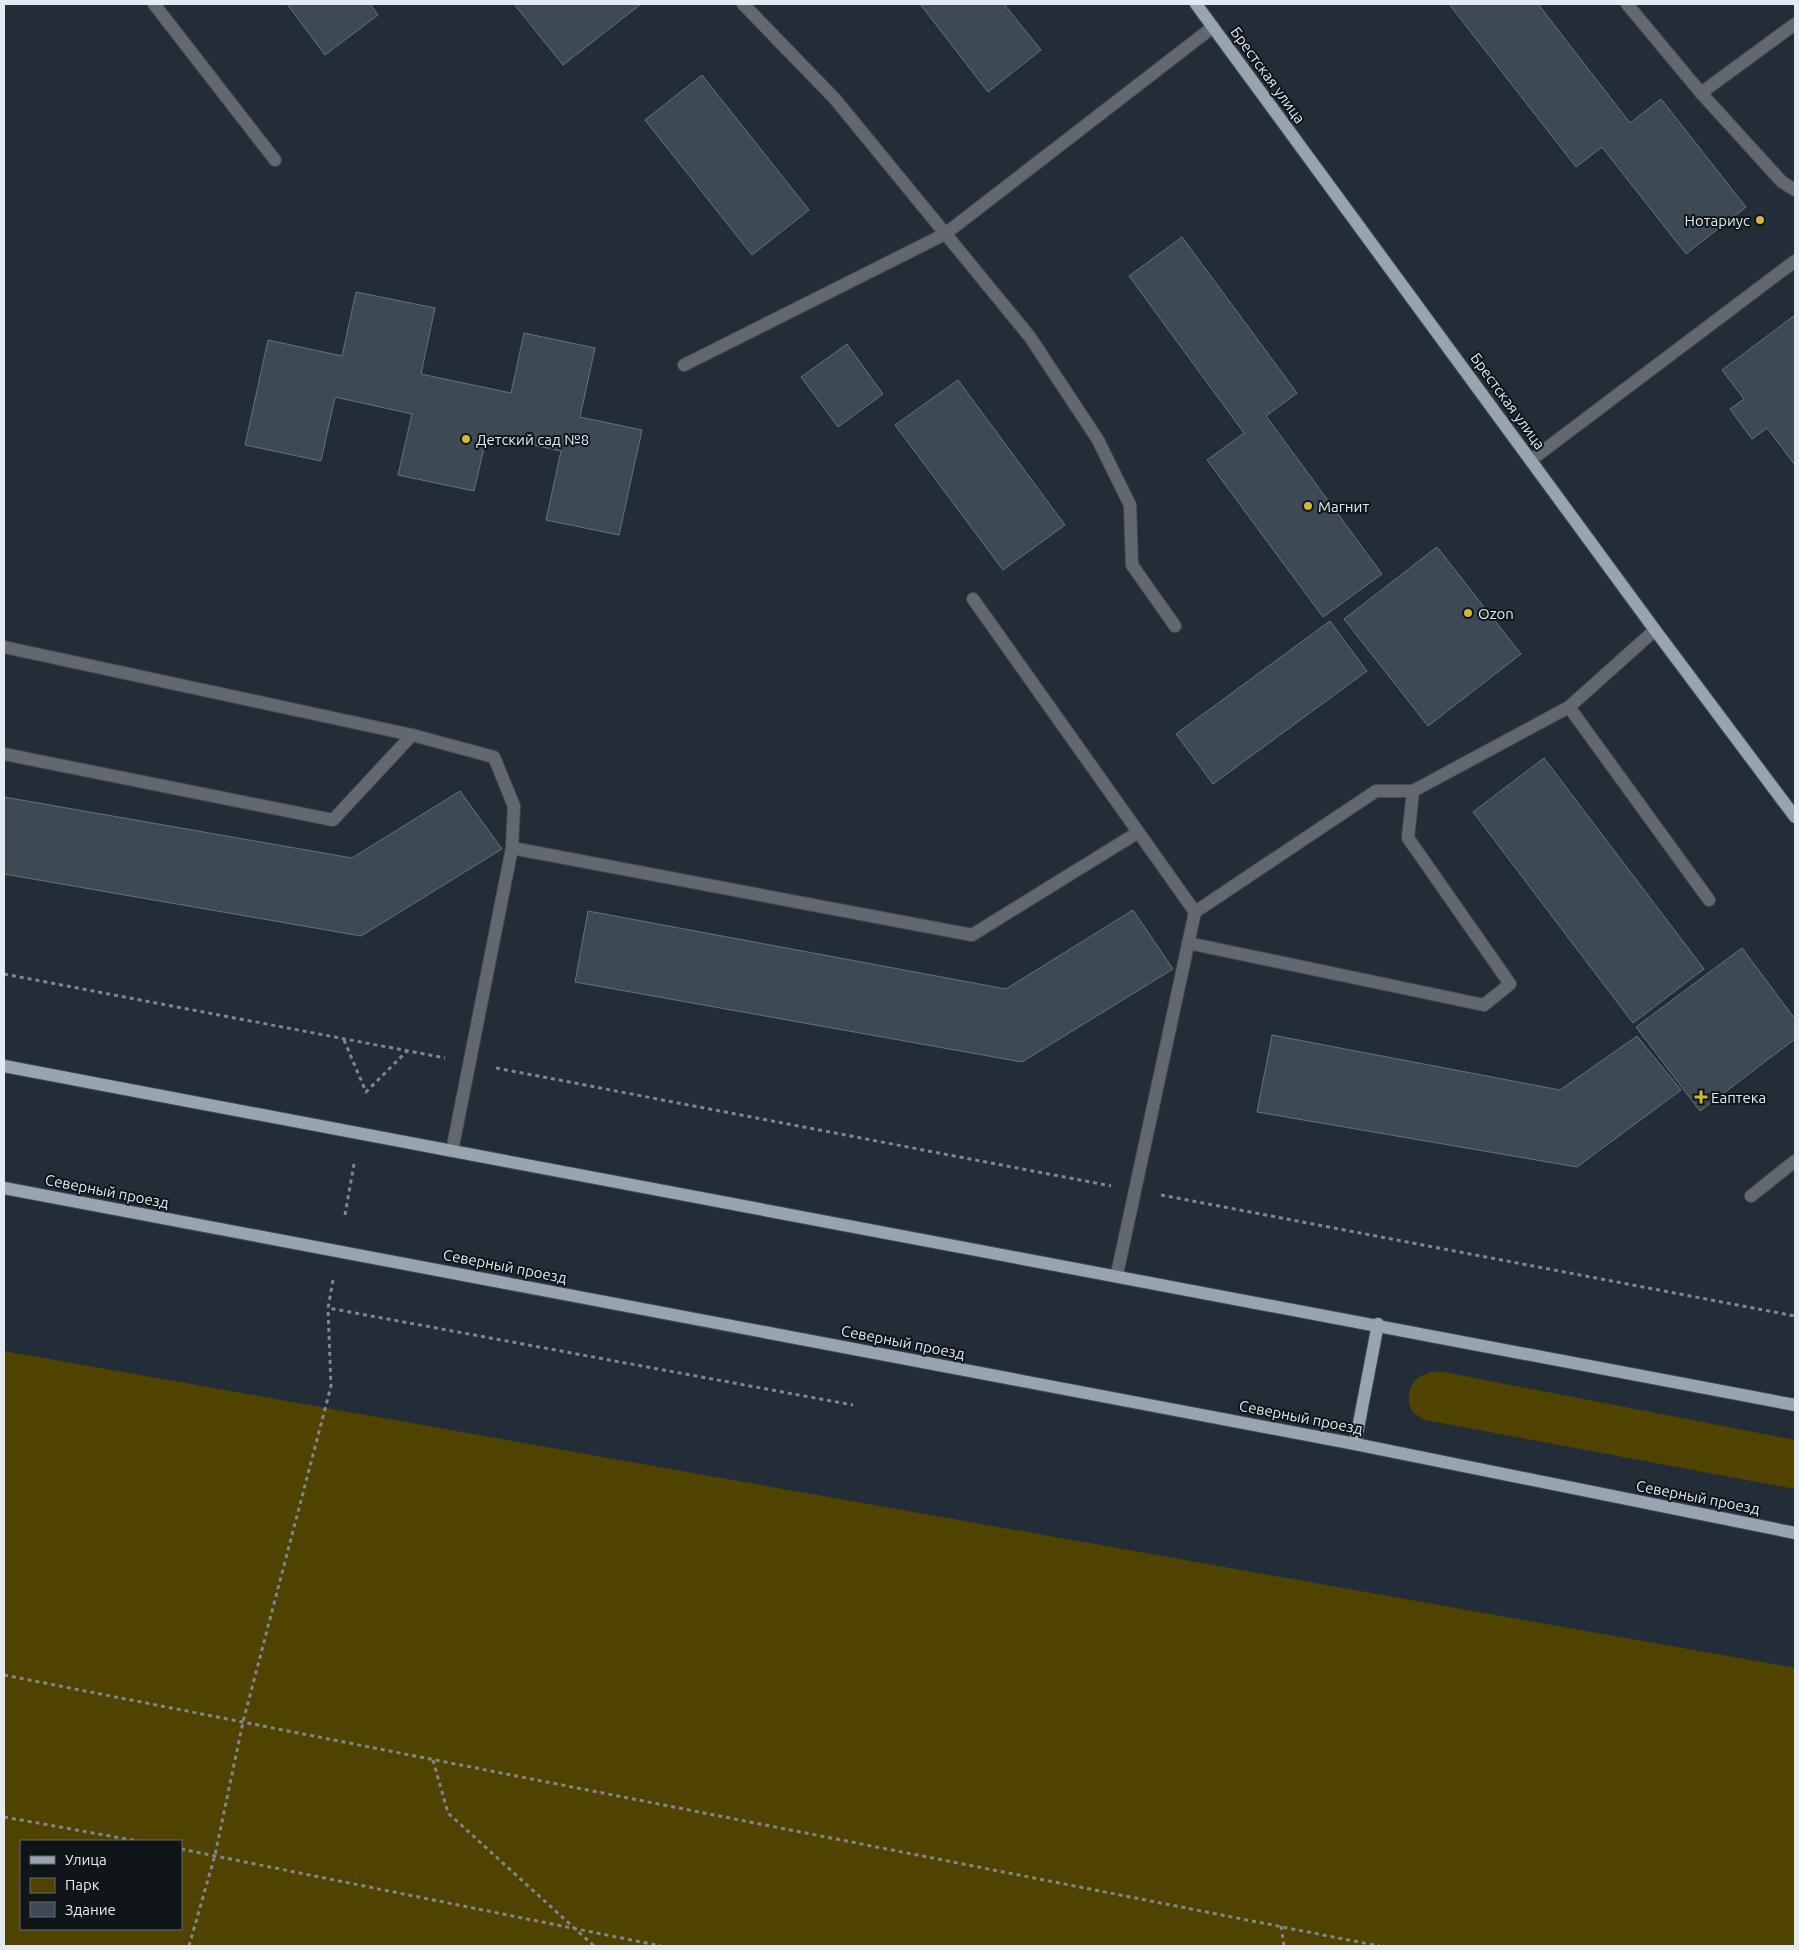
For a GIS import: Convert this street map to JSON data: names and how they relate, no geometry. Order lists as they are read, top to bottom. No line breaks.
{"streets":{"main road":["Брестская улица","Северный проезд"]},"places":{"other":["Нотариус","Детский сад №8","Магнит","Ozon"],"health":["Еаптека"]},"legend":["Улица","Парк","Здание"]}
